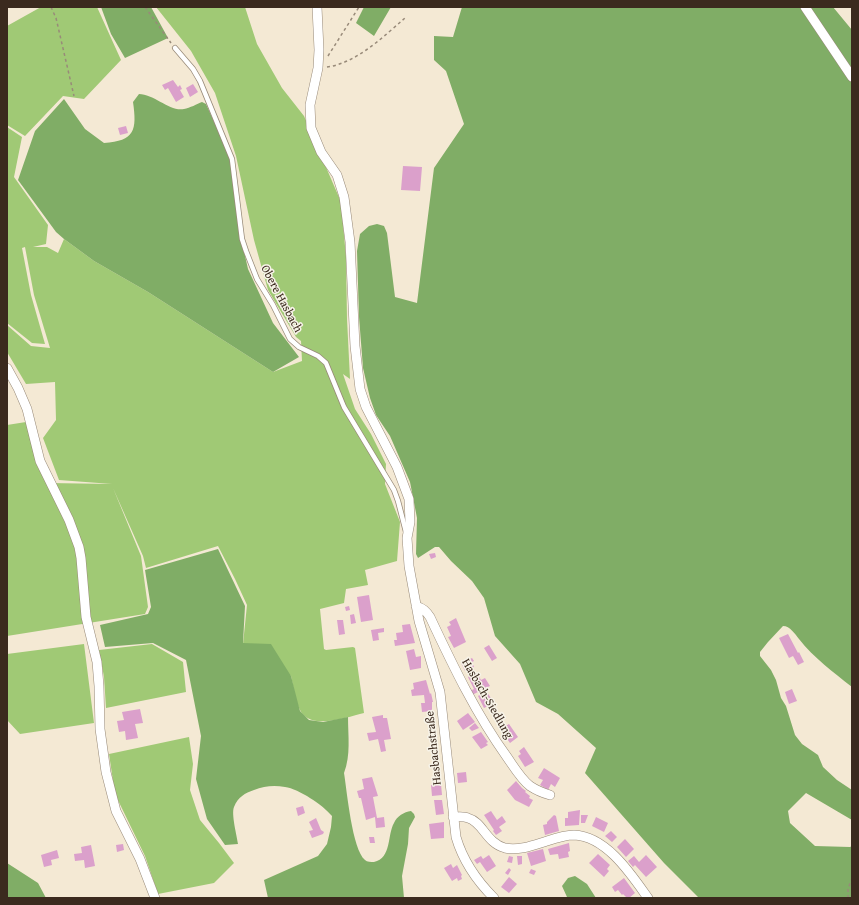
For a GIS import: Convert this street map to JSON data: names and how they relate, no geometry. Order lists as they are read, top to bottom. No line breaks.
{"streets":{"street":["Hasbach-Siedlung","Hasbachstraße"],"lane":["Obere Hasbach"]},"crossings":[["Obere Hasbach","Hasbachstraße"],["Hasbach-Siedlung","Hasbachstraße"]]}
